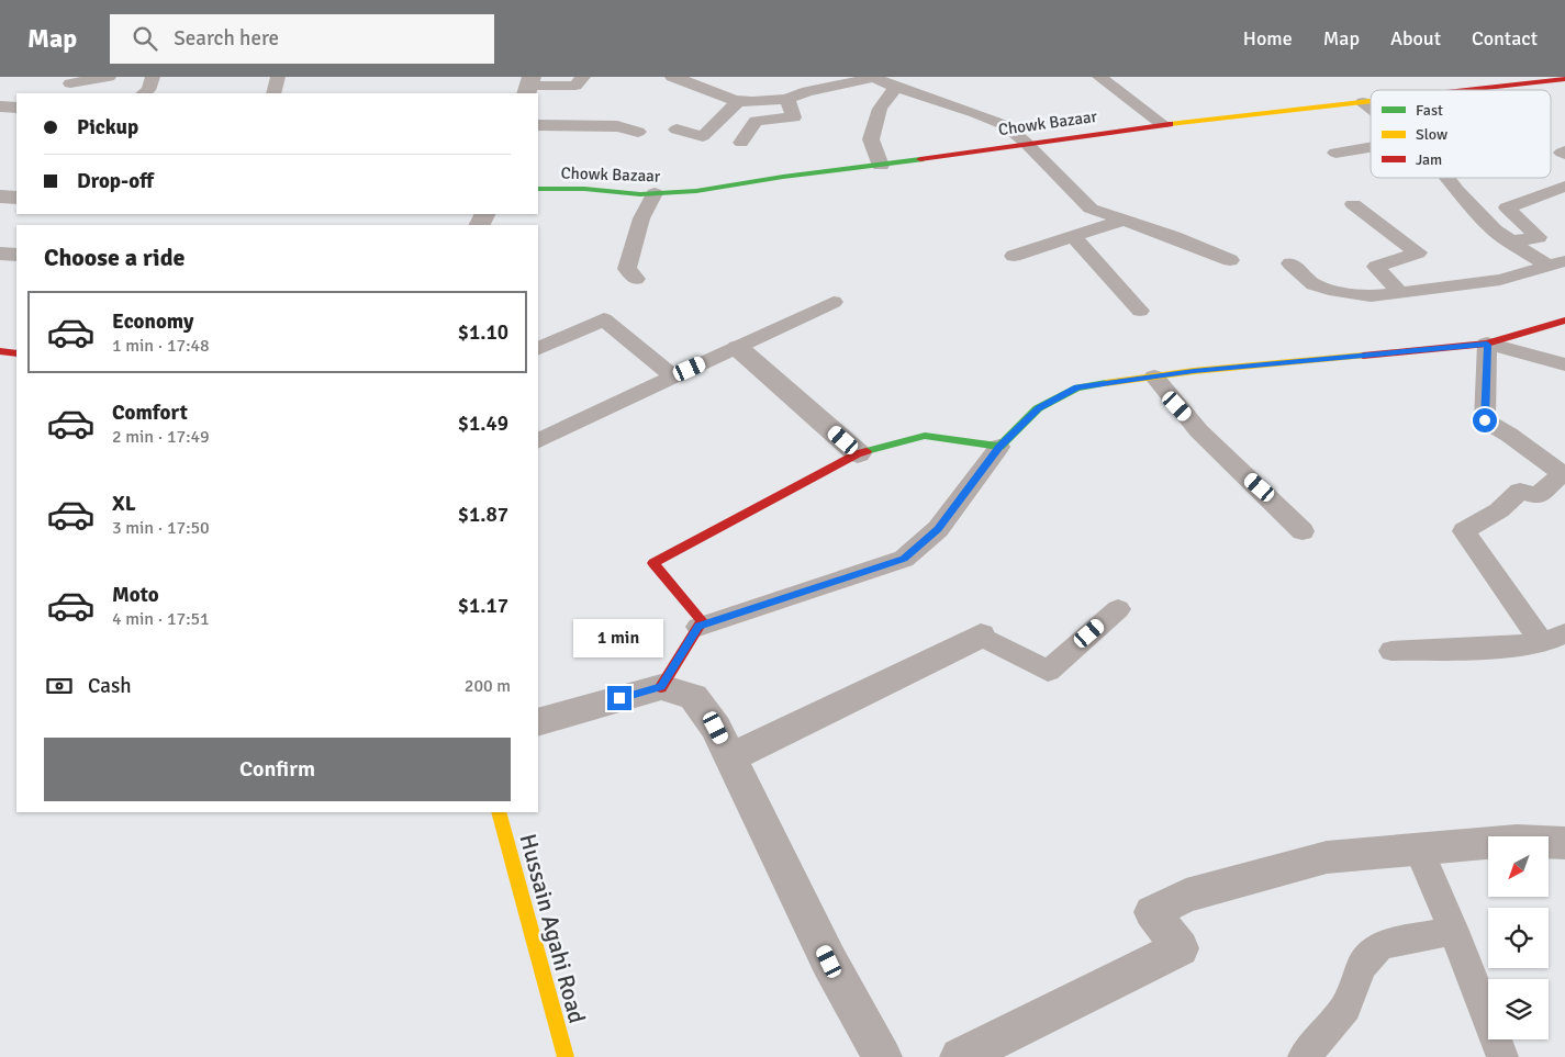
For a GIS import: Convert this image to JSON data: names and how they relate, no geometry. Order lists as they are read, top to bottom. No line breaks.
{"streets":{"street":["Chowk Bazaar","Hussain Agahi Road"]},"legend":["Fast","Slow","Jam"],"north":"bottom left","page":{"header":"Map","search":"Search here","nav":["Home","Map","About","Contact"],"banner":["Pickup","Drop-off"],"heading":"Choose a ride","list":[{"name":"Economy","note":"1 min · 17:48","value":"$1.10"},{"name":"Comfort","note":"2 min · 17:49","value":"$1.49"},{"name":"XL","note":"3 min · 17:50","value":"$1.87"},{"name":"Moto","note":"4 min · 17:51","value":"$1.17"}],"bubble":"1 min","pay":["Cash","200 m"],"buttons":"Confirm"}}
